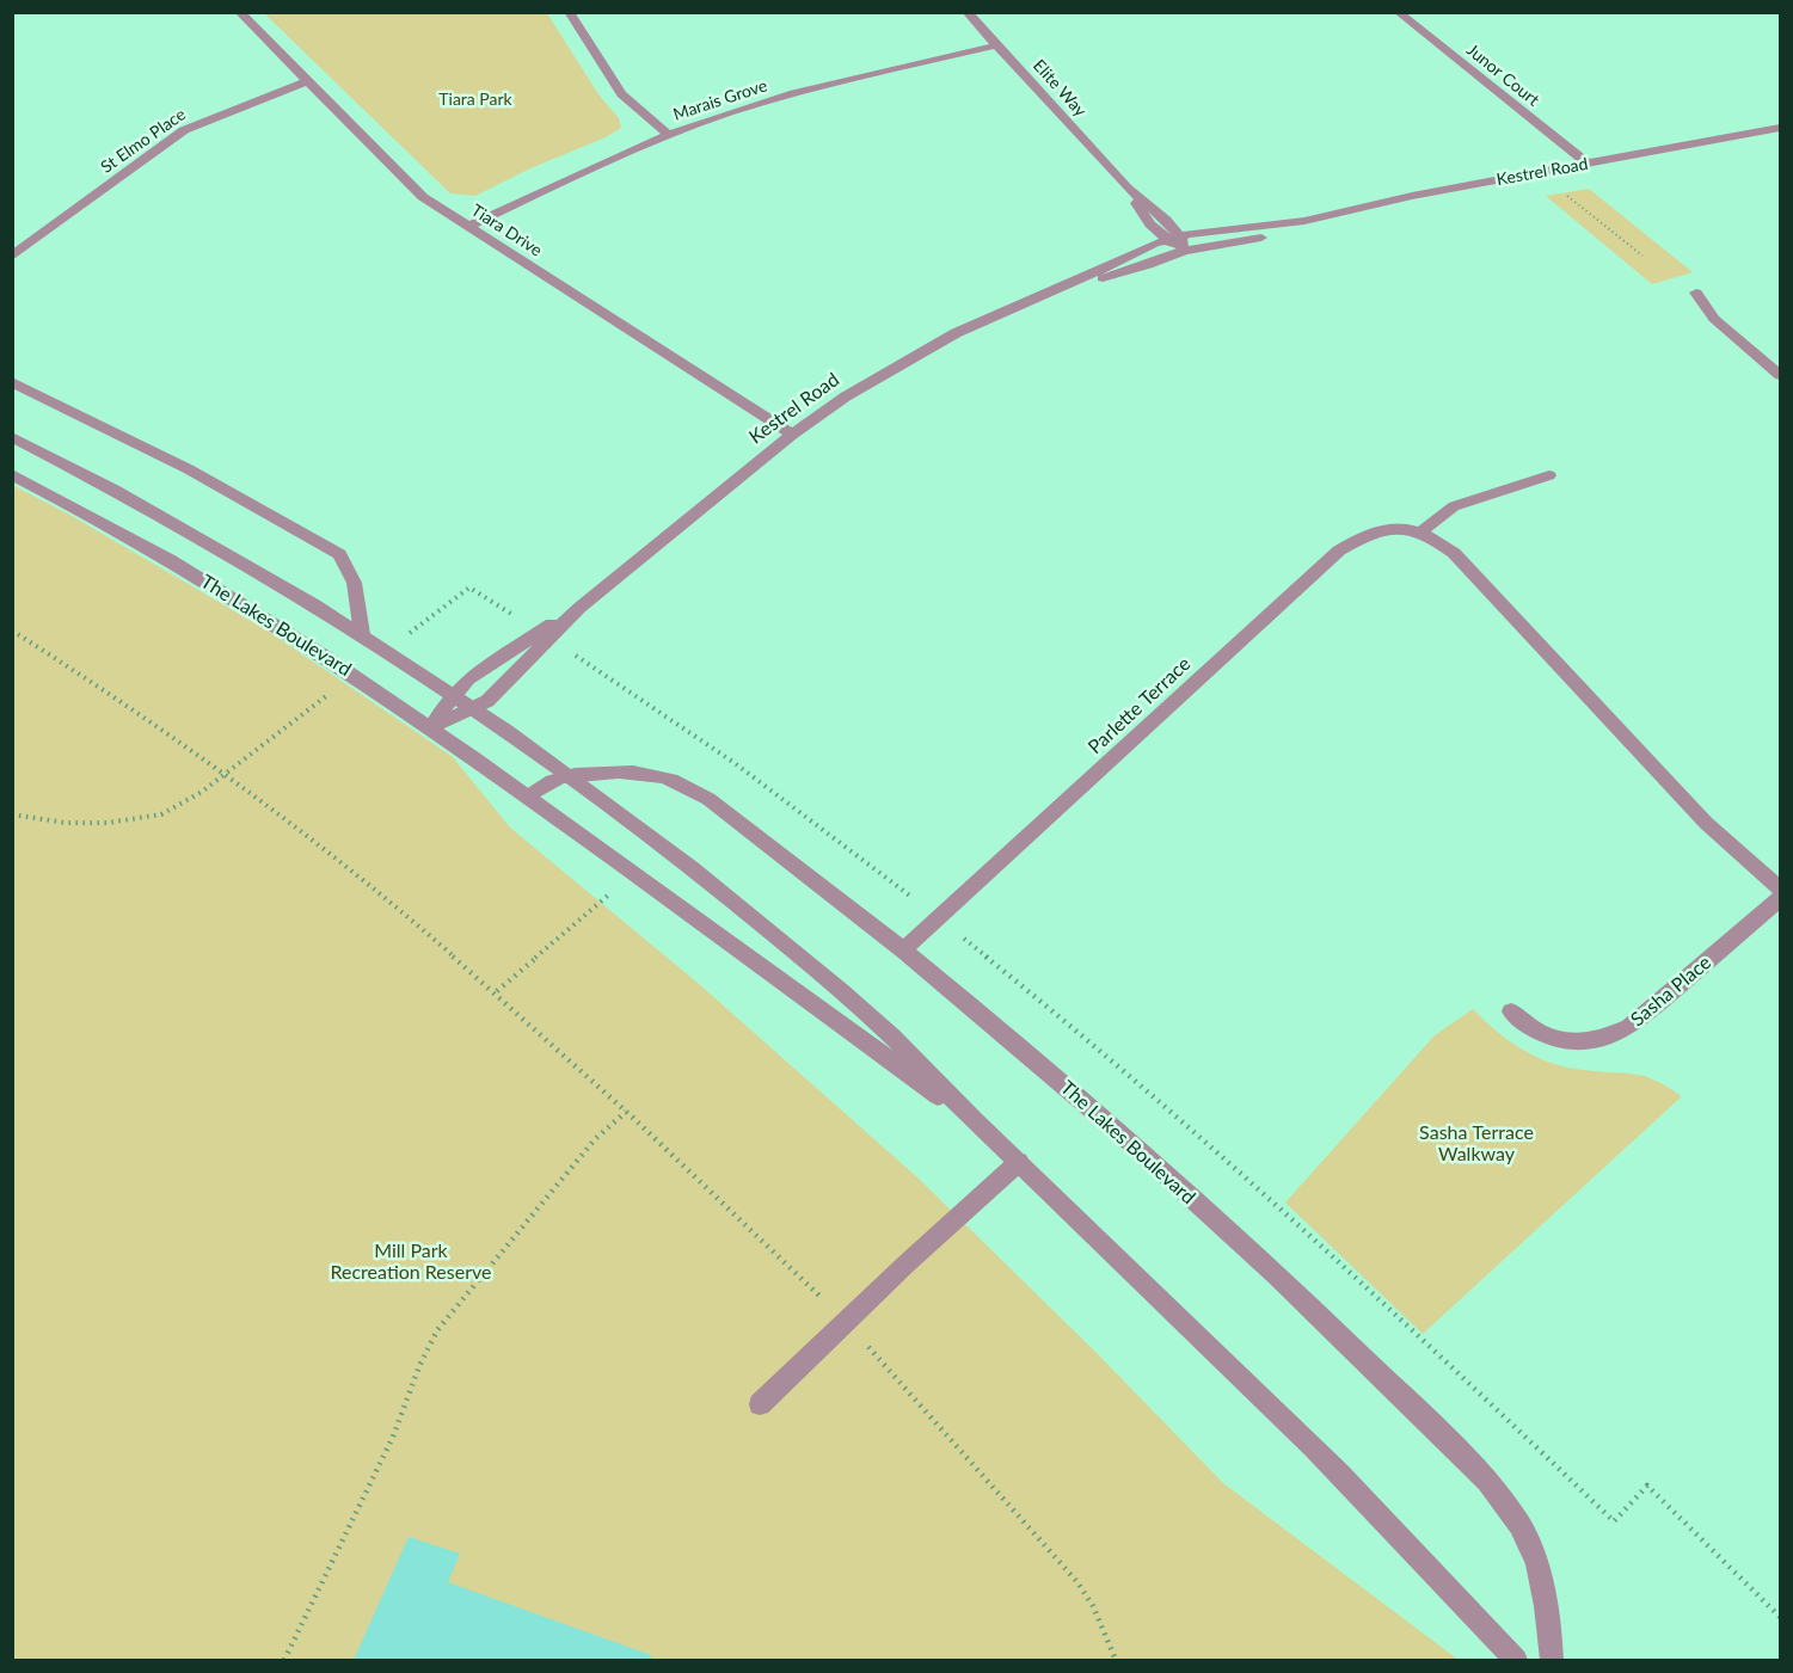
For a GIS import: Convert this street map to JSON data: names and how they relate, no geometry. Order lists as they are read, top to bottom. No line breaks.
{"streets":{"street":["Junor Court","Elite Way","Marais Grove","St Elmo Place","Kestrel Road","Tiara Drive","The Lakes Boulevard","Parlette Terrace","Sasha Place"]},"crossings":[["Junor Court","Kestrel Road"],["Elite Way","Marais Grove"],["Elite Way","Kestrel Road"],["Marais Grove","Tiara Drive"],["St Elmo Place","Tiara Drive"],["Kestrel Road","Tiara Drive"],["Kestrel Road","The Lakes Boulevard"],["The Lakes Boulevard","Parlette Terrace"]],"parks":["Tiara Park","Sasha Terrace Walkway","Mill Park Recreation Reserve"]}
